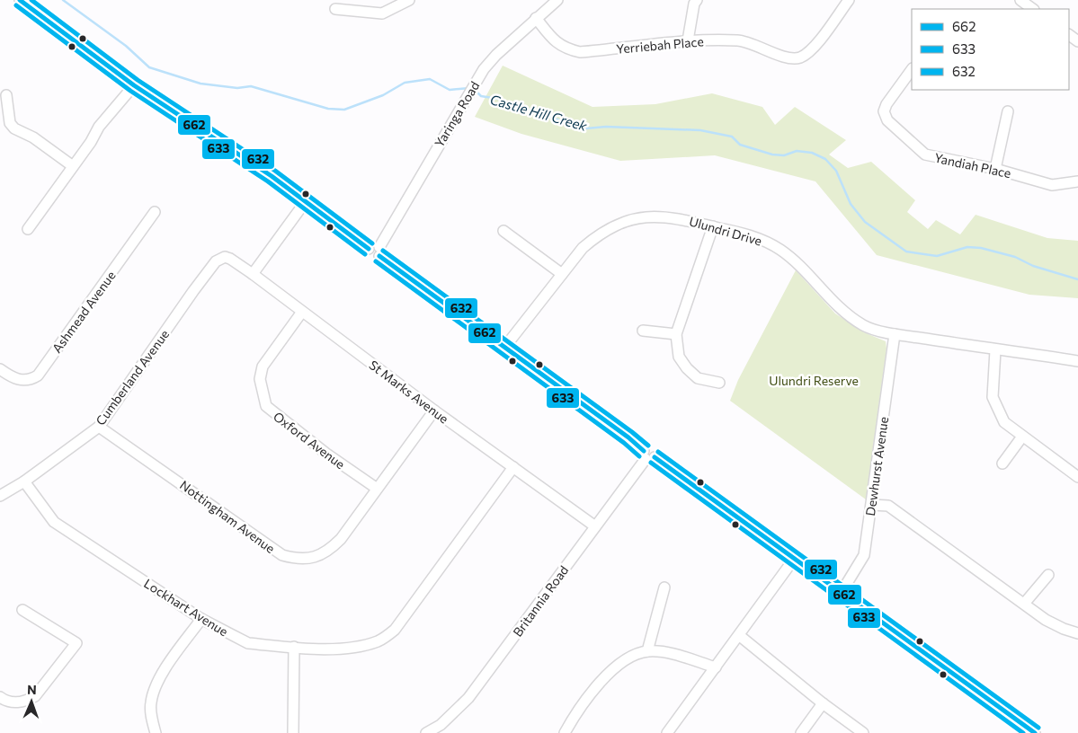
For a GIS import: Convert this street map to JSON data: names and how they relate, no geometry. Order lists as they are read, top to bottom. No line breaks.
{"streets":{"street":["Yerriebah Place","Yaringa Road","Yandiah Place","Ulundri Drive","Ashmead Avenue","Cumberland Avenue","St Marks Avenue","Oxford Avenue","Dewhurst Avenue","Nottingham Avenue","Britannia Road","Lockhart Avenue"]},"crossings":[["Yerriebah Place","Yaringa Road"],["Ulundri Drive","Dewhurst Avenue"],["Cumberland Avenue","St Marks Avenue"],["Cumberland Avenue","Nottingham Avenue"],["Cumberland Avenue","Lockhart Avenue"],["St Marks Avenue","Oxford Avenue"],["St Marks Avenue","Nottingham Avenue"],["St Marks Avenue","Britannia Road"],["St Marks Avenue","Lockhart Avenue"],["Oxford Avenue","Nottingham Avenue"]],"water":["Castle Hill Creek"],"parks":["Ulundri Reserve"],"lines":["transit line 662","transit line 632","transit line 633"],"legend":["662","633","632"],"north":"top"}
